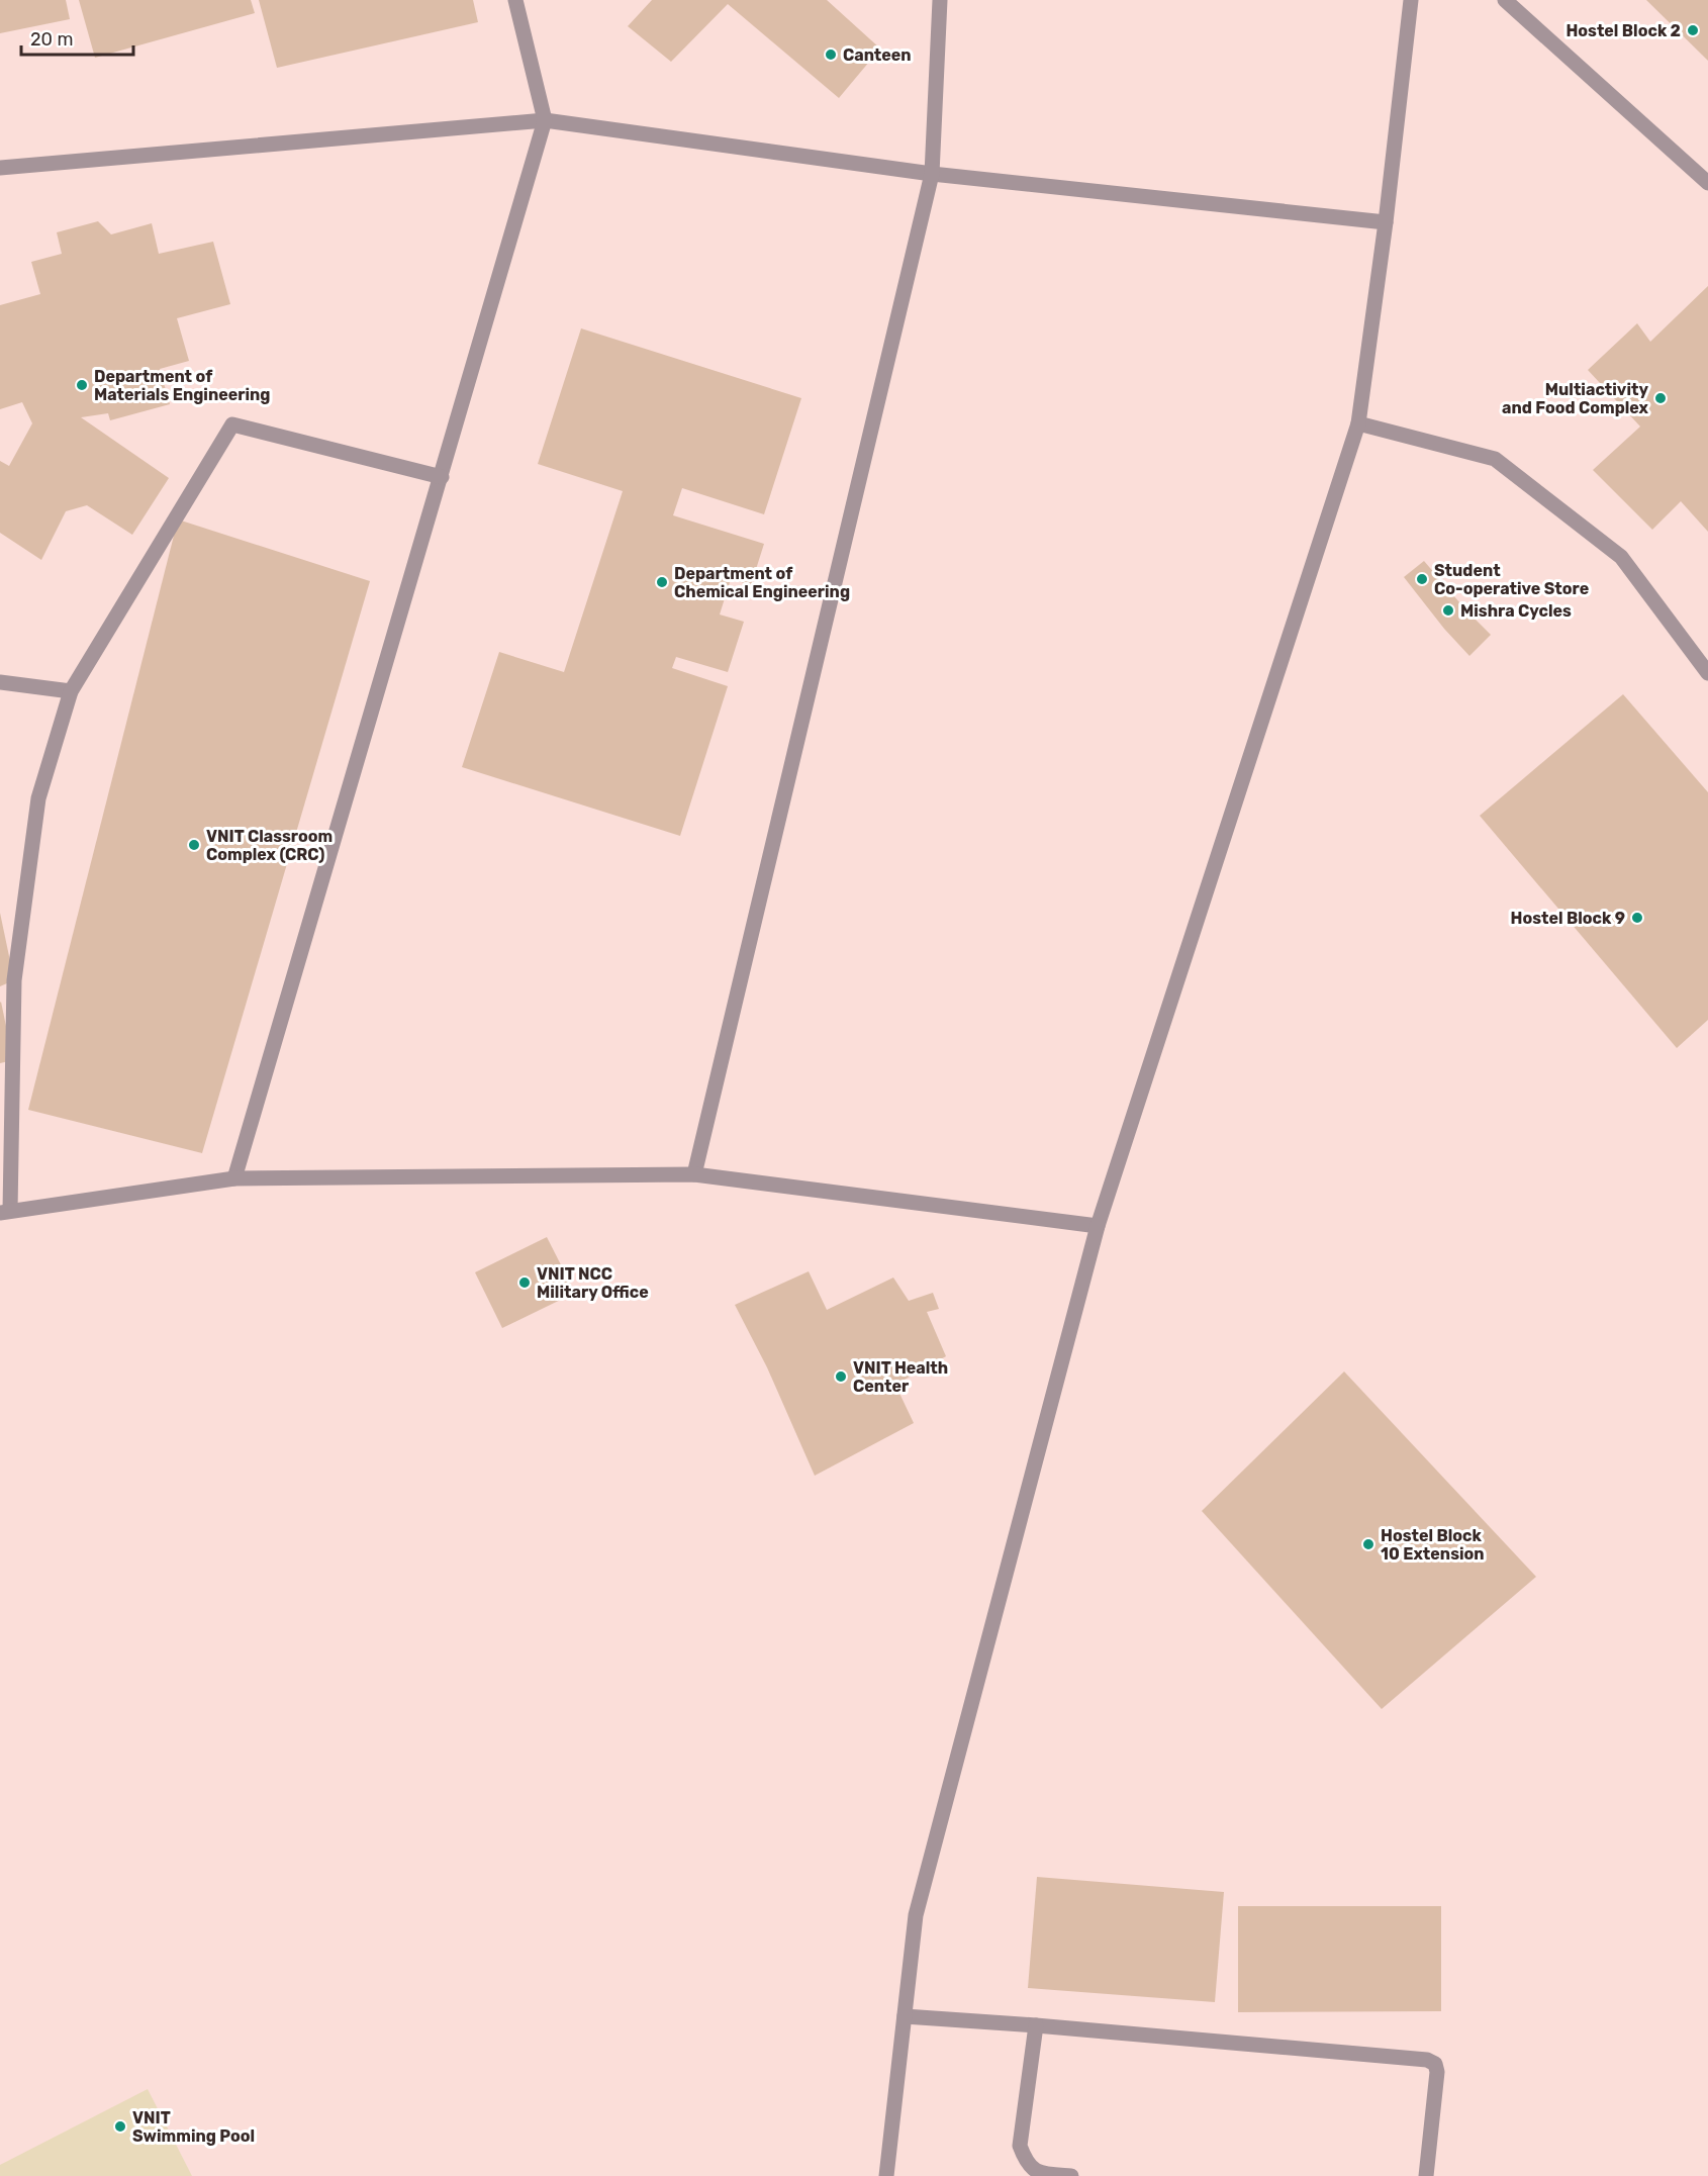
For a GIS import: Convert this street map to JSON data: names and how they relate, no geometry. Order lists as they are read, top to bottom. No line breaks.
{"places":["Hostel Block 2","Canteen","Department of Materials Engineering","Multiactivity and Food Complex","Student Co-operative Store","Department of Chemical Engineering","Mishra Cycles","VNIT Classroom Complex (CRC)","Hostel Block 9","VNIT NCC Military Office","VNIT Health Center","Hostel Block 10 Extension","VNIT Swimming Pool"],"scale_bar":"20 m"}
